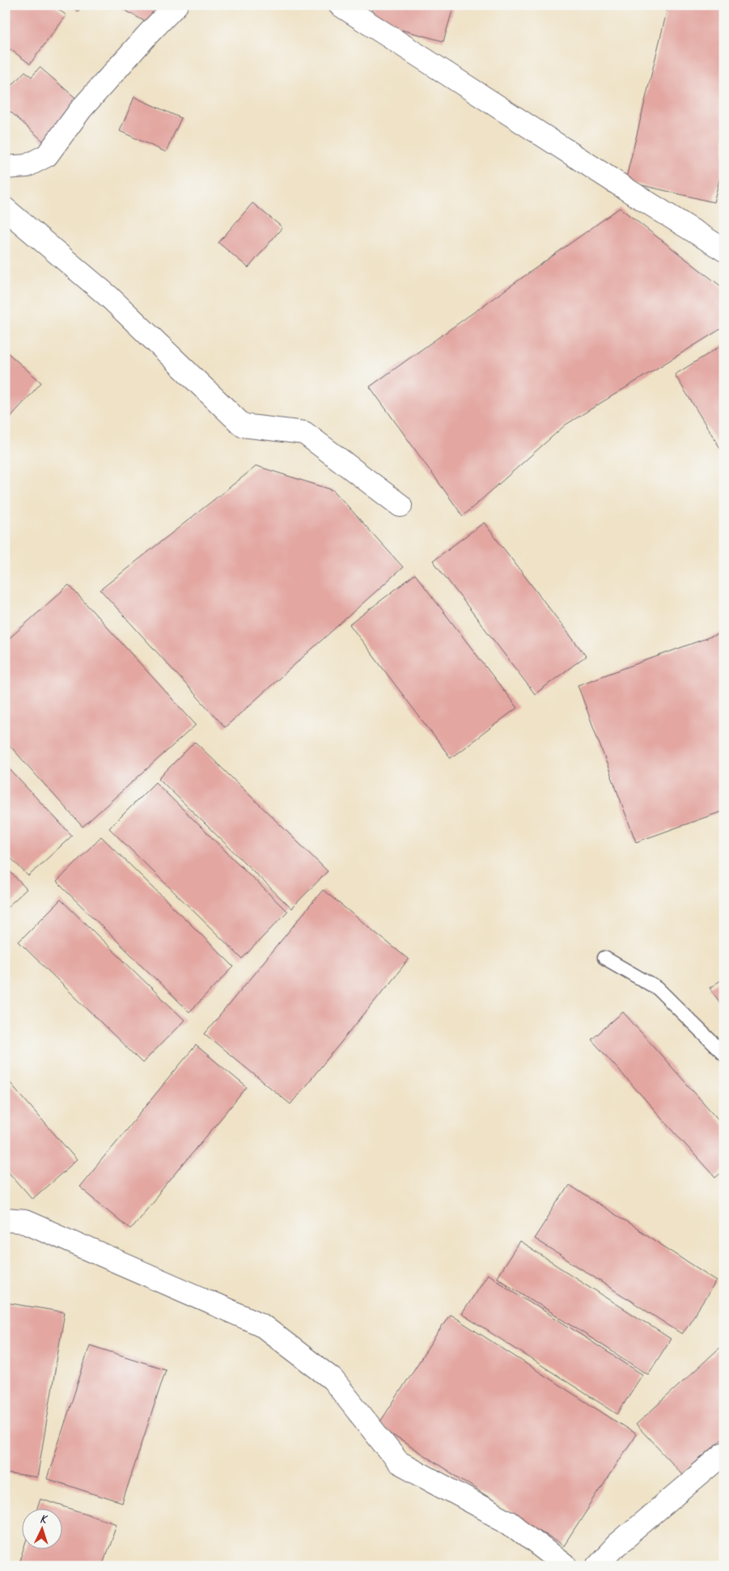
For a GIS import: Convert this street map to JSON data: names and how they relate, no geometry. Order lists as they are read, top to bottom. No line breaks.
{"north":"top"}
